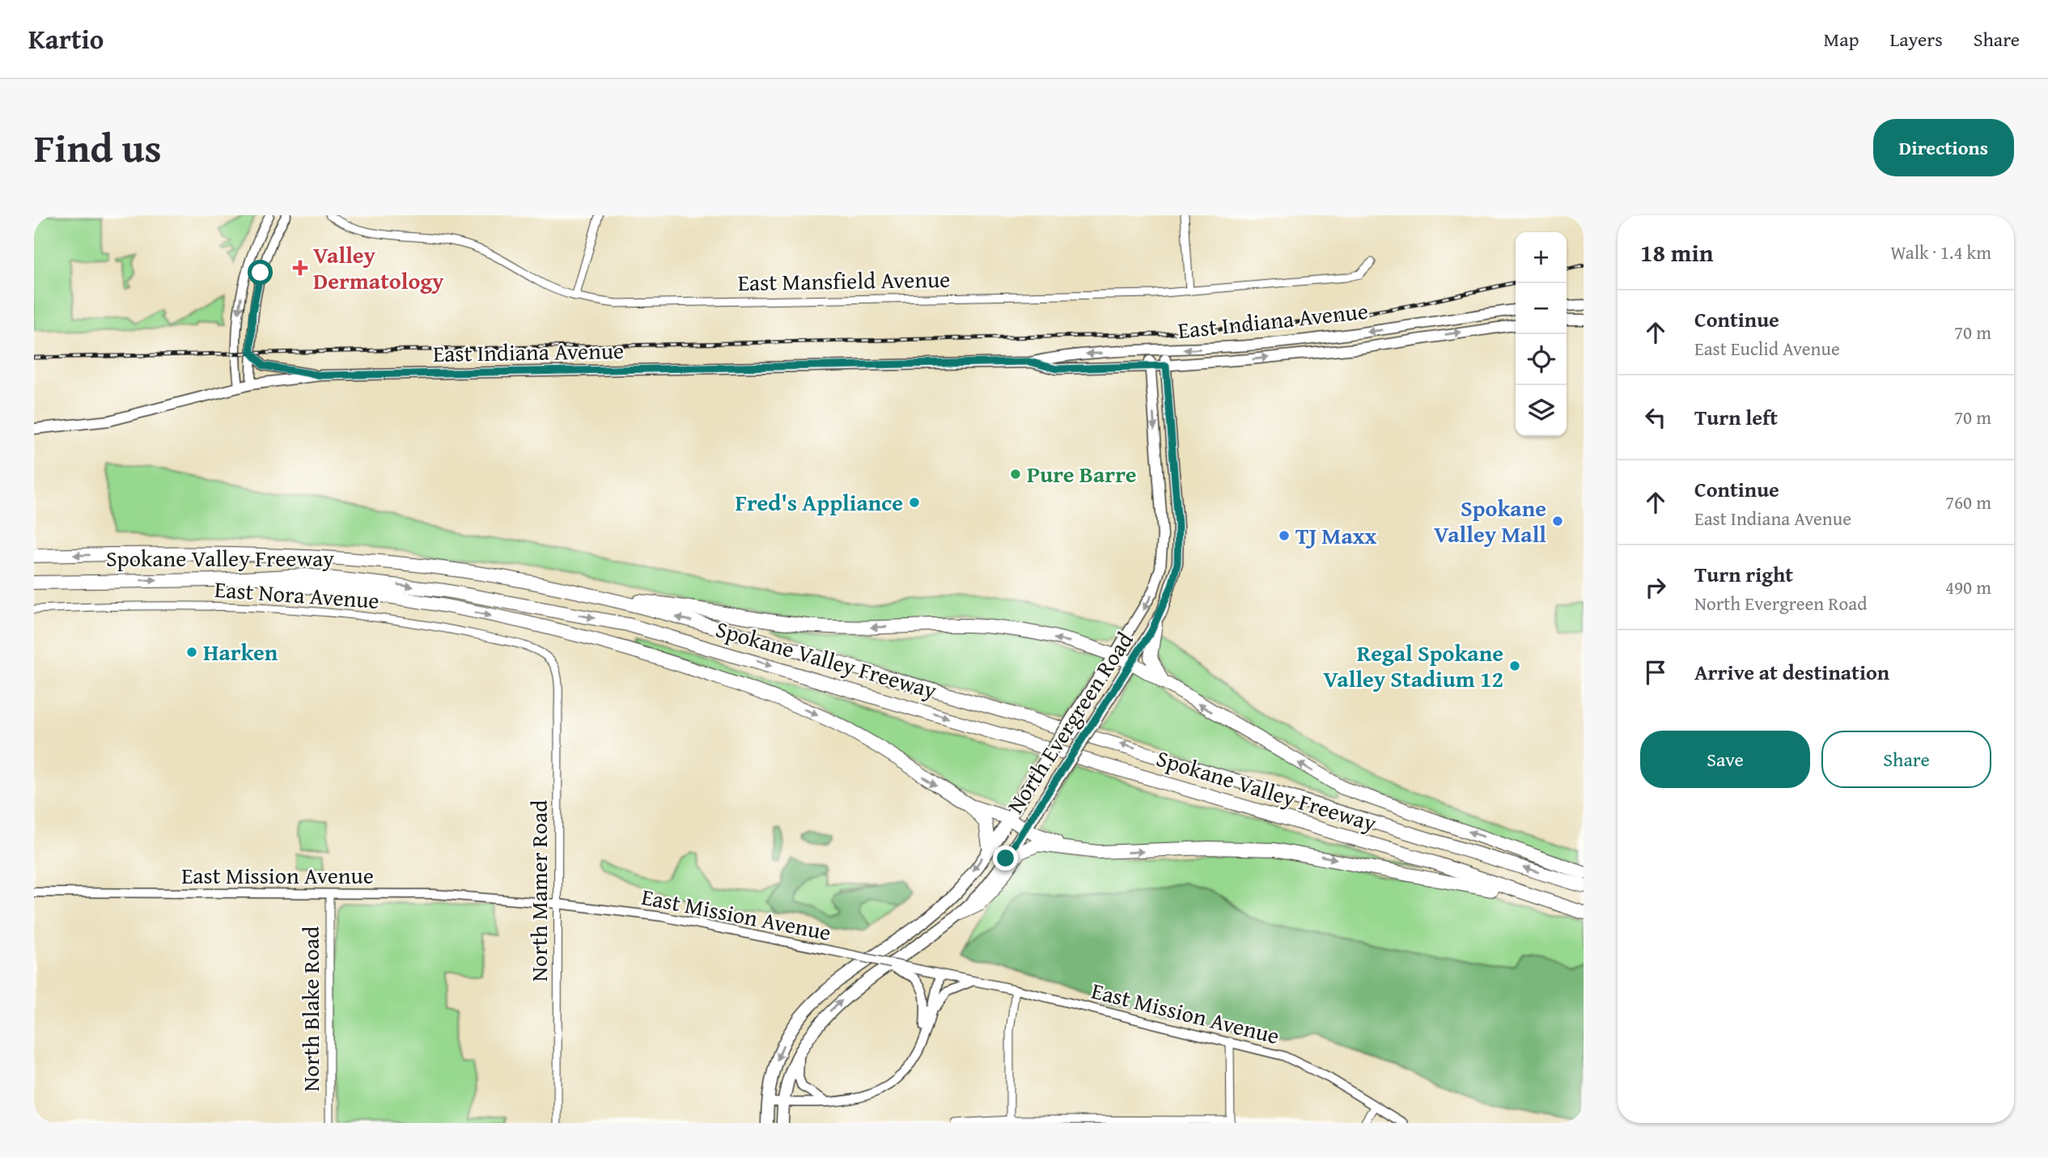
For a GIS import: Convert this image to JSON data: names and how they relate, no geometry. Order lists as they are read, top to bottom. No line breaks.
{"streets":{"highway":["Spokane Valley Freeway"],"main road":["East Indiana Avenue","North Evergreen Road"],"street":["East Mansfield Avenue","East Nora Avenue","East Mission Avenue","North Mamer Road","North Blake Road"]},"crossings":[["East Indiana Avenue","North Evergreen Road"],["East Nora Avenue","North Mamer Road"],["East Mission Avenue","North Mamer Road"],["East Mission Avenue","North Blake Road"]],"places":{"health":["Valley Dermatology"],"other":["Pure Barre","Fred's Appliance","Spokane Valley Mall","TJ Maxx","Harken","Regal Spokane Valley Stadium 12"]},"page":{"header":"Kartio","nav":["Map","Layers","Share"],"title":"Find us","buttons":["Directions",["Save","Share"]],"heading":["18 min","Walk · 1.4 km"],"map_buttons":["+","−"],"list":[["Continue","East Euclid Avenue","70 m"],["Turn left","70 m"],["Continue","East Indiana Avenue","760 m"],["Turn right","North Evergreen Road","490 m"],"Arrive at destination"]}}
